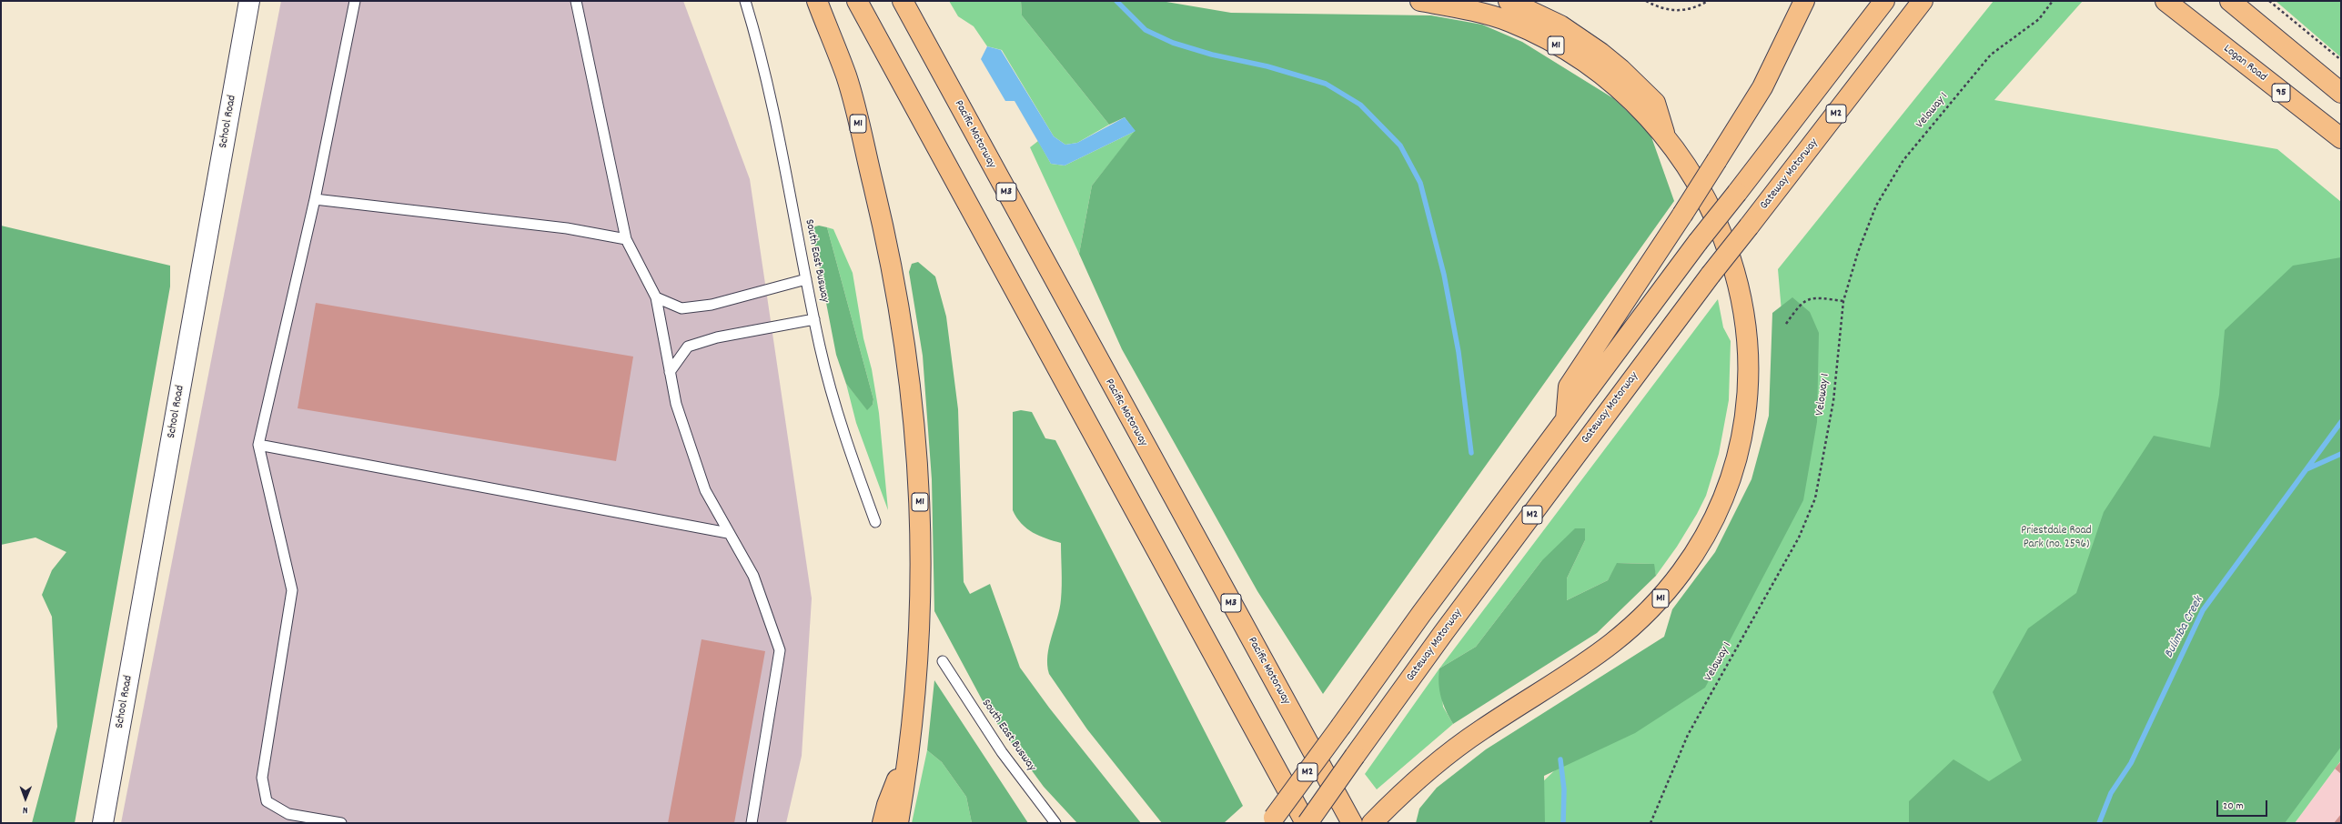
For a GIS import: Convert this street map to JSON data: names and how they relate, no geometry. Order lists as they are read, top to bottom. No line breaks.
{"streets":{"main road":["M1","Logan Road","95","M2","Pacific Motorway","Gateway Motorway","M3"],"street":["School Road"],"lane":["South East Busway"],"path":["Veloway 1"]},"water":["Bulimba Creek"],"parks":["Priestdale Road Park (no. 2596)"],"scale_bar":"20 m","north":"bottom"}
